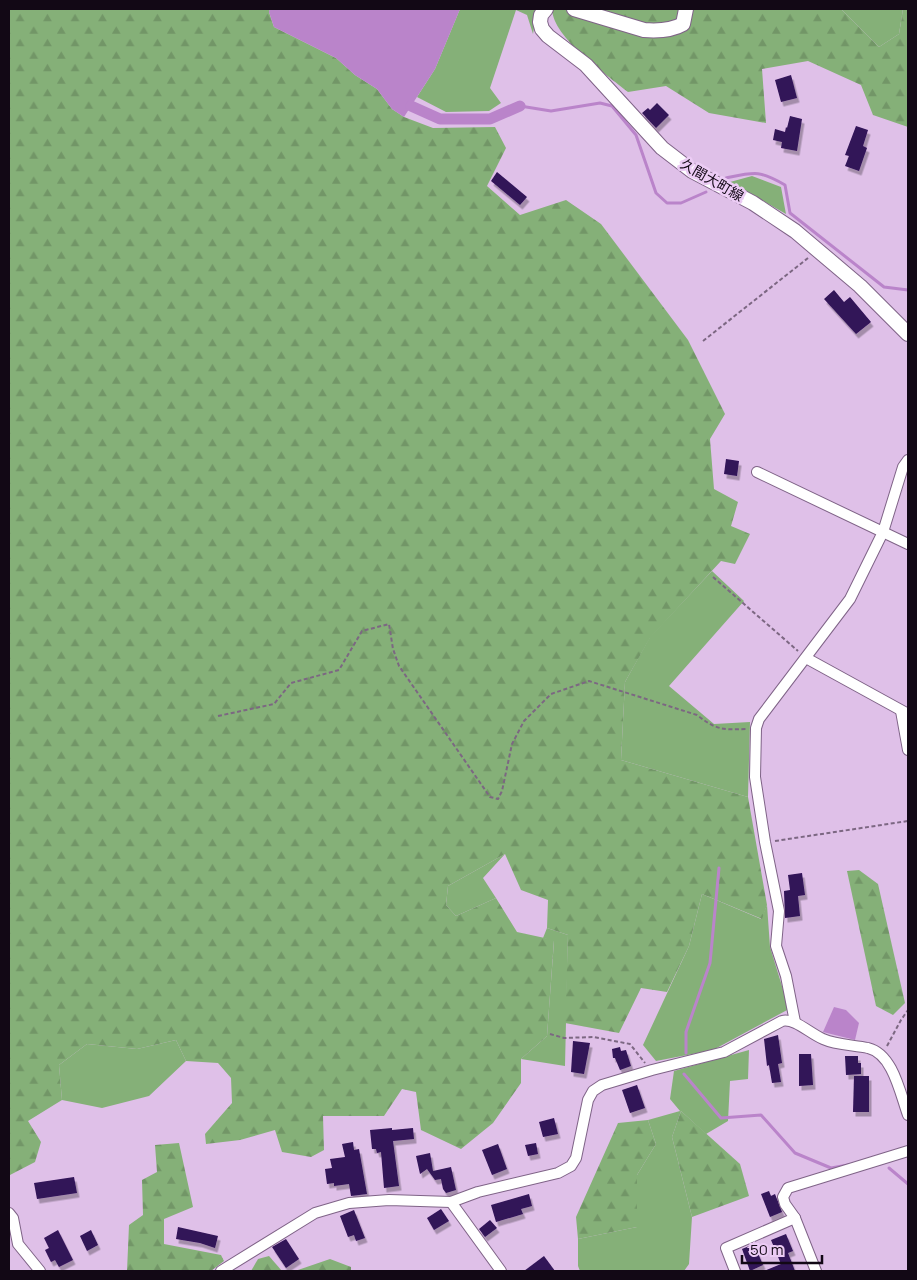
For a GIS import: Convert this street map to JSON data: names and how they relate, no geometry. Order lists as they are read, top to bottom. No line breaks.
{"streets":{"main road":["久間大町線"]},"scale_bar":"50 m"}
